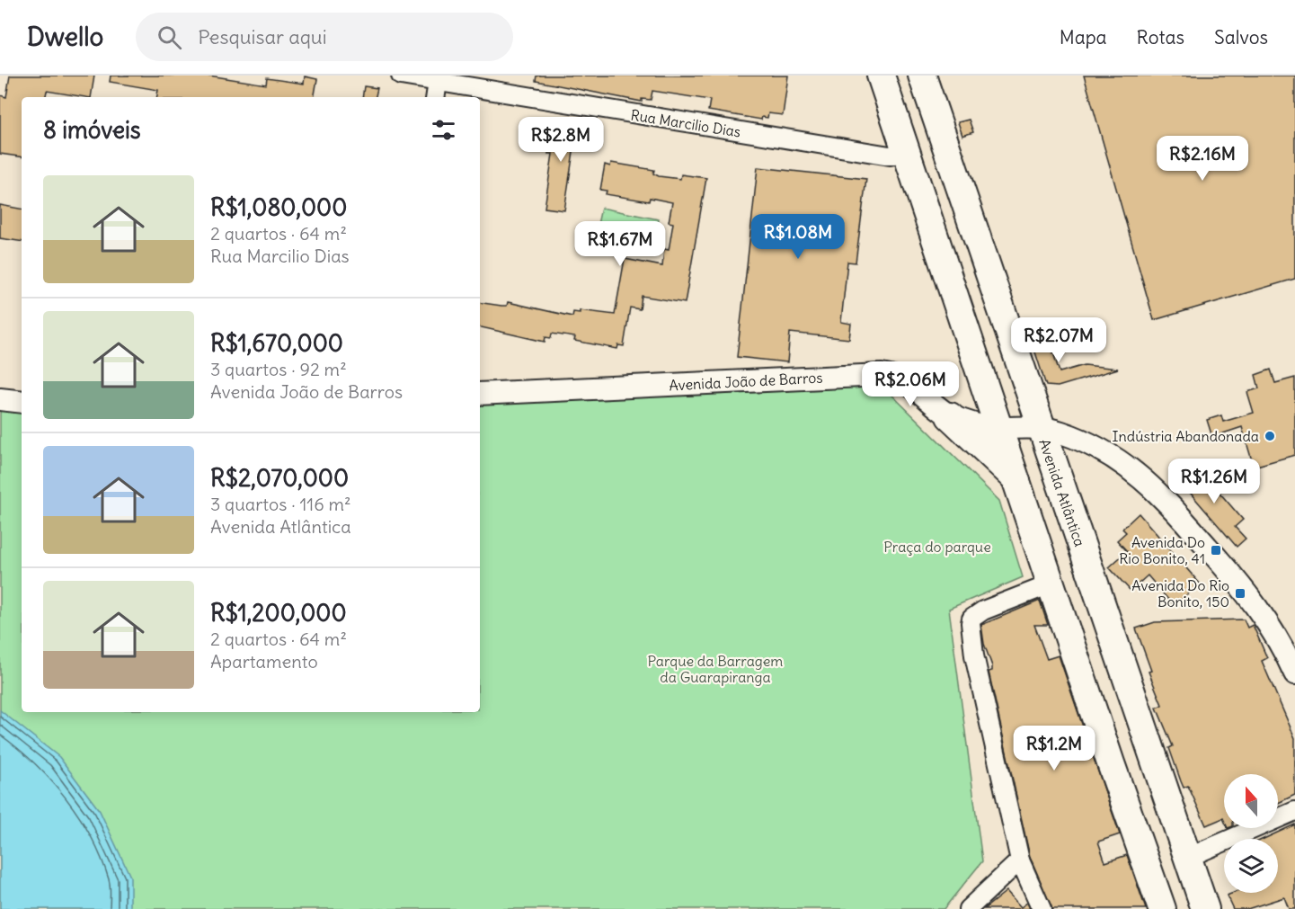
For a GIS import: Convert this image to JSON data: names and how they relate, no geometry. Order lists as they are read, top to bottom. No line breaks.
{"streets":{"main road":["Avenida Atlântica"],"street":["Rua Marcilio Dias","Avenida João de Barros"]},"crossings":[["Avenida João de Barros","Avenida Atlântica"]],"parks":["Praça do parque","Parque da Barragem da Guarapiranga"],"places":{"other":["Indústria Abandonada"],"transit":["Avenida Do Rio Bonito, 41","Avenida Do Rio Bonito, 150"]},"north":"top","page":{"header":"Dwello","search":"Pesquisar aqui","nav":["Mapa","Rotas","Salvos"],"heading":"8 imóveis","price":["R$2.8M","R$2.16M","R$1.08M","R$1.67M","R$2.07M","R$2.06M","R$1.26M","R$1.2M"],"list":[{"name":"R$1,080,000","note":"2 quartos · 64 m² · Rua Marcilio Dias"},{"name":"R$1,670,000","note":"3 quartos · 92 m² · Avenida João de Barros"},{"name":"R$2,070,000","note":"3 quartos · 116 m² · Avenida Atlântica"},{"name":"R$1,200,000","note":"2 quartos · 64 m² · Apartamento"}]}}
